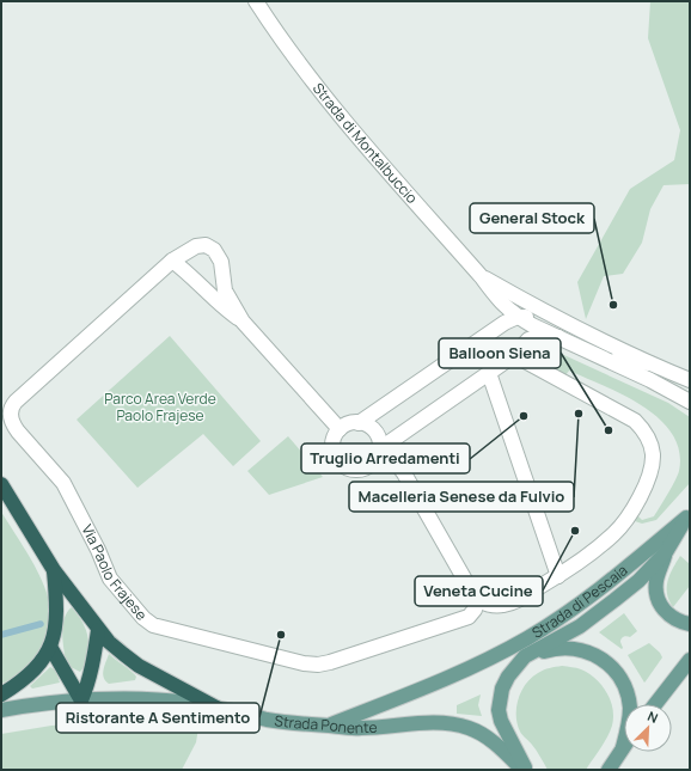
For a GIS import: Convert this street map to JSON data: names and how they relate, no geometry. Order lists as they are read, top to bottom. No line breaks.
{"streets":{"main road":["Strada di Pescaia","Strada Ponente"],"street":["Strada di Montalbuccio","Via Paolo Frajese"]},"crossings":[["Strada di Pescaia","Strada Ponente"]],"parks":["Parco Area Verde Paolo Frajese"],"places":["General Stock","Macelleria Senese da Fulvio","Truglio Arredamenti","Balloon Siena","Veneta Cucine","Ristorante A Sentimento"],"north":"top right"}
